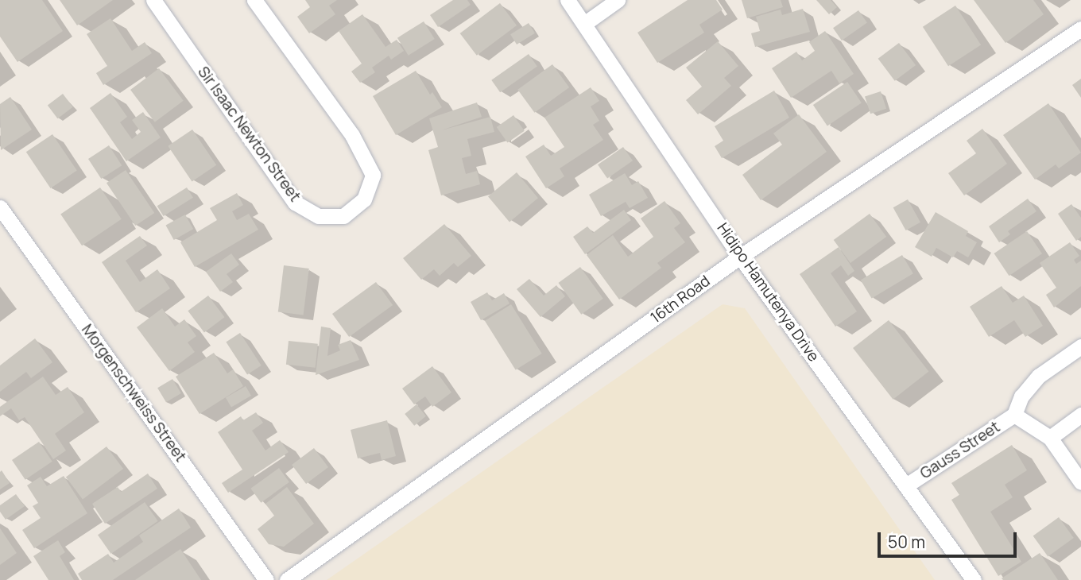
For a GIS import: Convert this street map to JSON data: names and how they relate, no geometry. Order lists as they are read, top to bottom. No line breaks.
{"streets":{"street":["Sir Isaac Newton Street","Hidipo Hamutenya Drive","16th Road","Morgenschweiss Street","Gauss Street"]},"crossings":[["Hidipo Hamutenya Drive","16th Road"],["Hidipo Hamutenya Drive","Gauss Street"]],"scale_bar":"50 m"}
